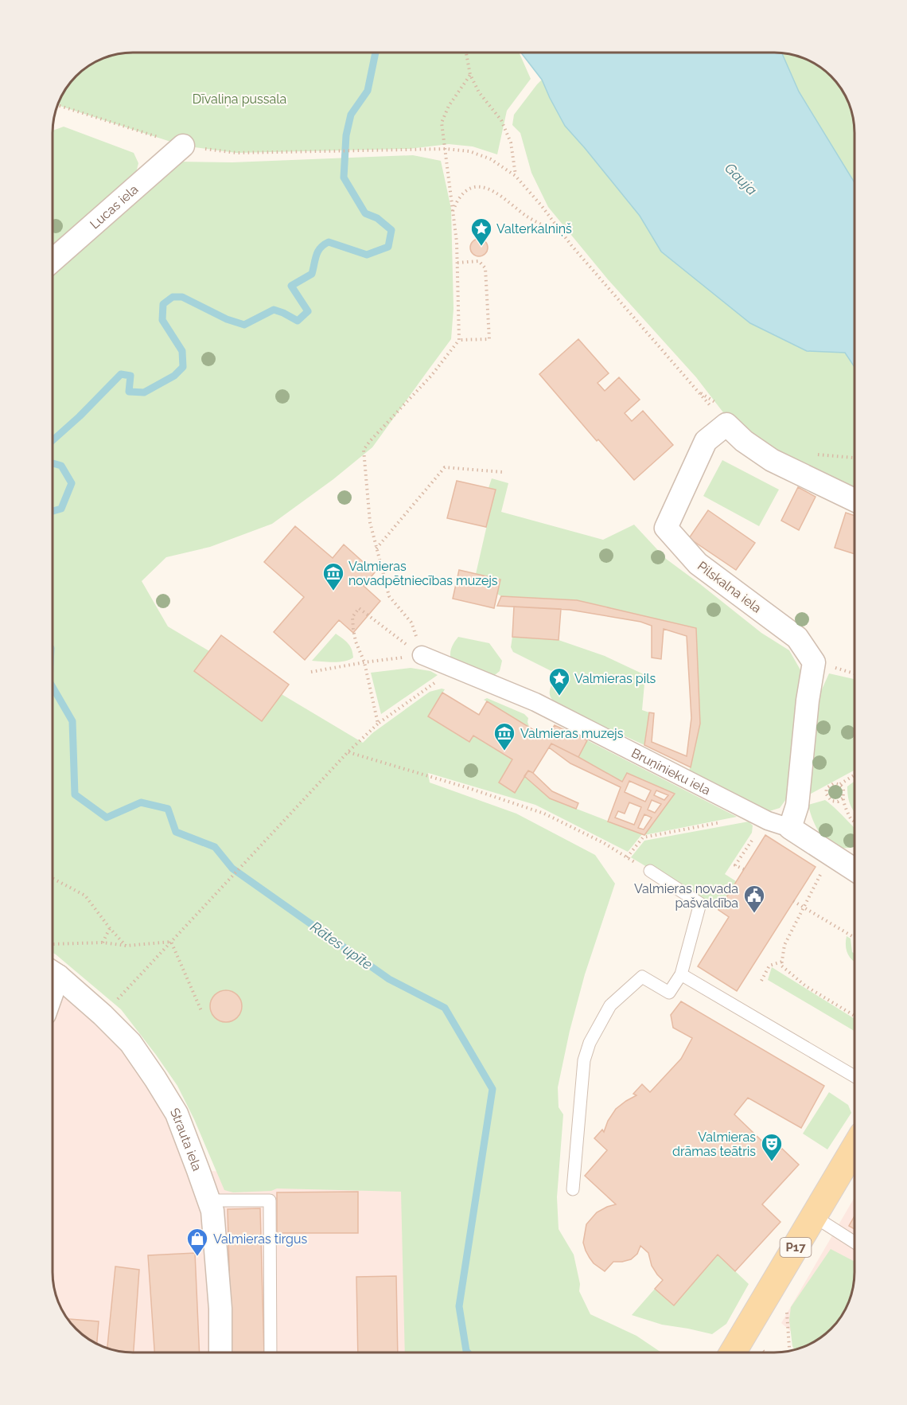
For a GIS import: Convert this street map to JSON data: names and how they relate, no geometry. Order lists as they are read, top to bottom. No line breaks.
{"streets":{"main road":["P17"],"street":["Lucas iela","Pilskalna iela","Bruņinieku iela","Strauta iela"]},"crossings":[["Pilskalna iela","Bruņinieku iela"]],"water":["Gauja","Rātes upīte"],"parks":["Dīvaliņa pussala"],"places":{"place":["Valterkalniņš","Valmieras pils"],"museum":["Valmieras novadpētniecības muzejs","Valmieras muzejs"],"public building":["Valmieras novada pašvaldība"],"theatre":["Valmieras drāmas teātris"],"shop":["Valmieras tirgus"]}}
